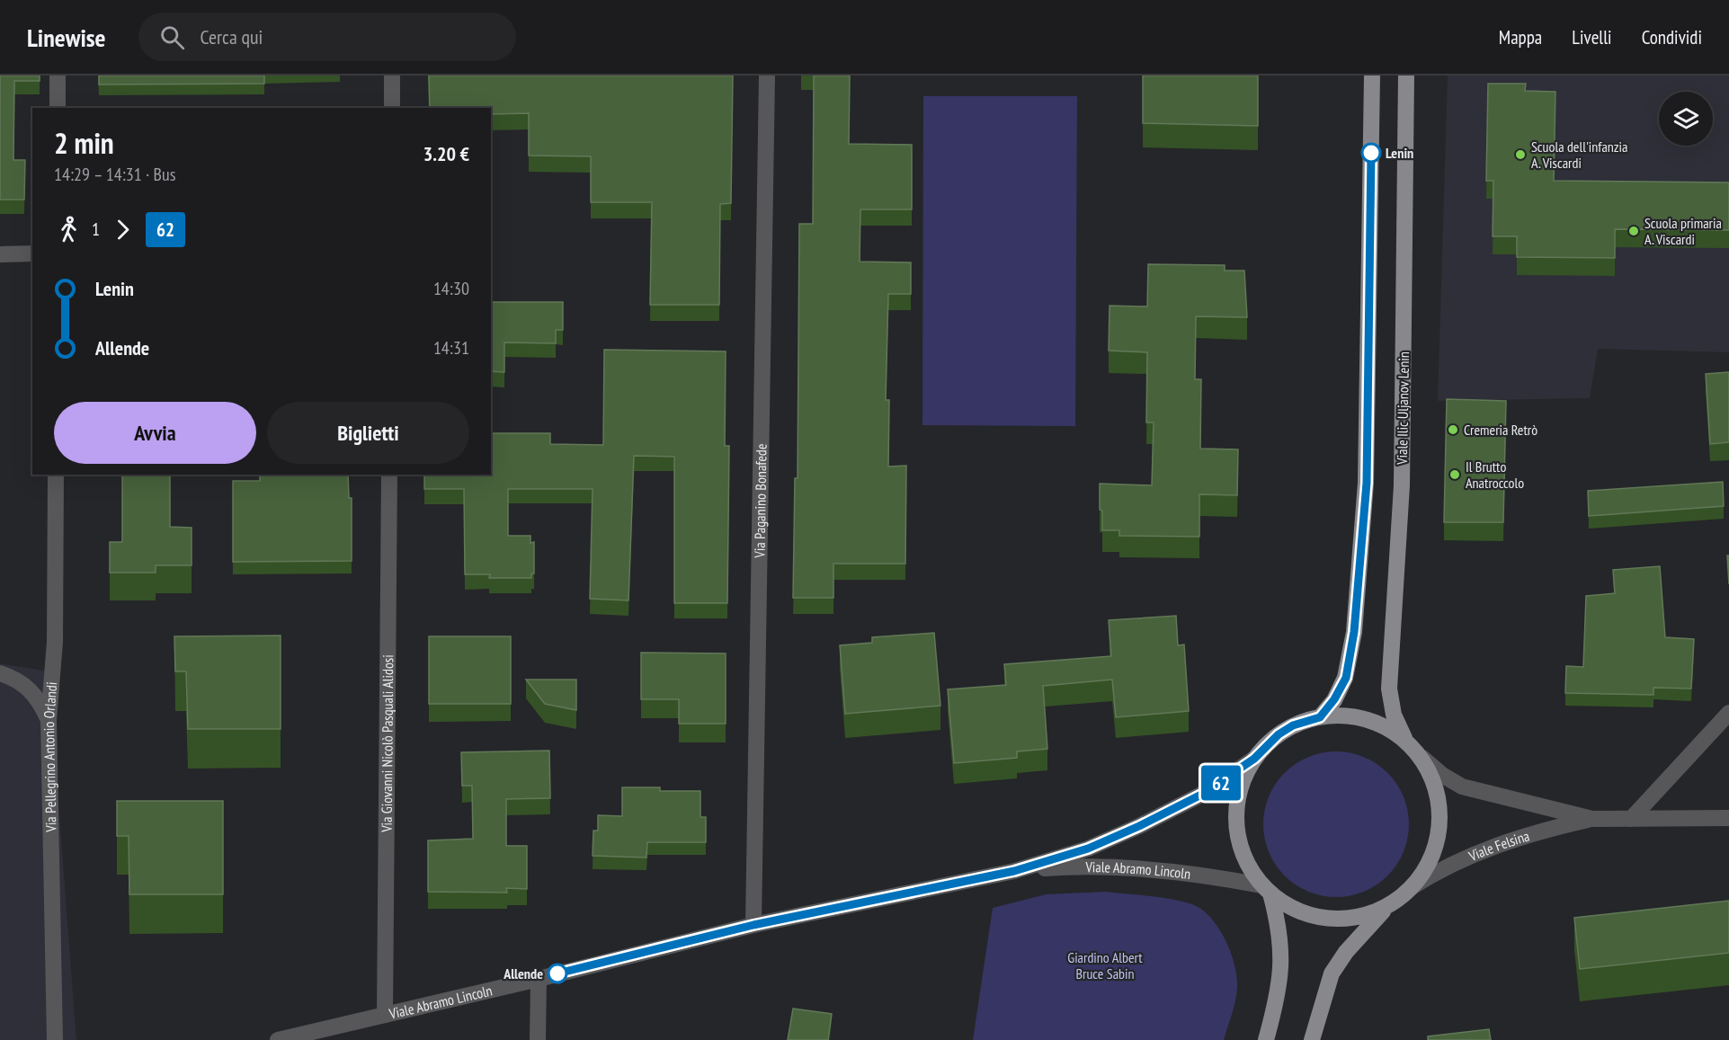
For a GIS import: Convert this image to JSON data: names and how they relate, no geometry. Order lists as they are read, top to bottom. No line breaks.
{"streets":{"main road":["Viale Ilic Uljanov Lenin"],"street":["Via Paganino Bonafede","Via Giovanni Nicolò Pasquali Alidosi","Via Pellegrino Antonio Orlandi","Viale Felsina","Viale Abramo Lincoln"]},"crossings":[["Via Paganino Bonafede","Viale Abramo Lincoln"],["Via Giovanni Nicolò Pasquali Alidosi","Viale Abramo Lincoln"]],"parks":["Giardino Albert Bruce Sabin"],"places":["Lenin","Scuola dell'infanzia A. Viscardi","Scuola primaria A. Viscardi","Cremeria Retrò","Il Brutto Anatroccolo","Allende"],"lines":["bus line 62"],"page":{"header":"Linewise","search":"Cerca qui","nav":["Mappa","Livelli","Condividi"],"on_map":"62","heading":["2 min","14:29 – 14:31 · Bus","3.20 €"],"legs":["1","62"],"list":[{"name":"Lenin","value":"14:30"},{"name":"Allende","value":"14:31"}],"buttons":["Avvia","Biglietti"]}}
